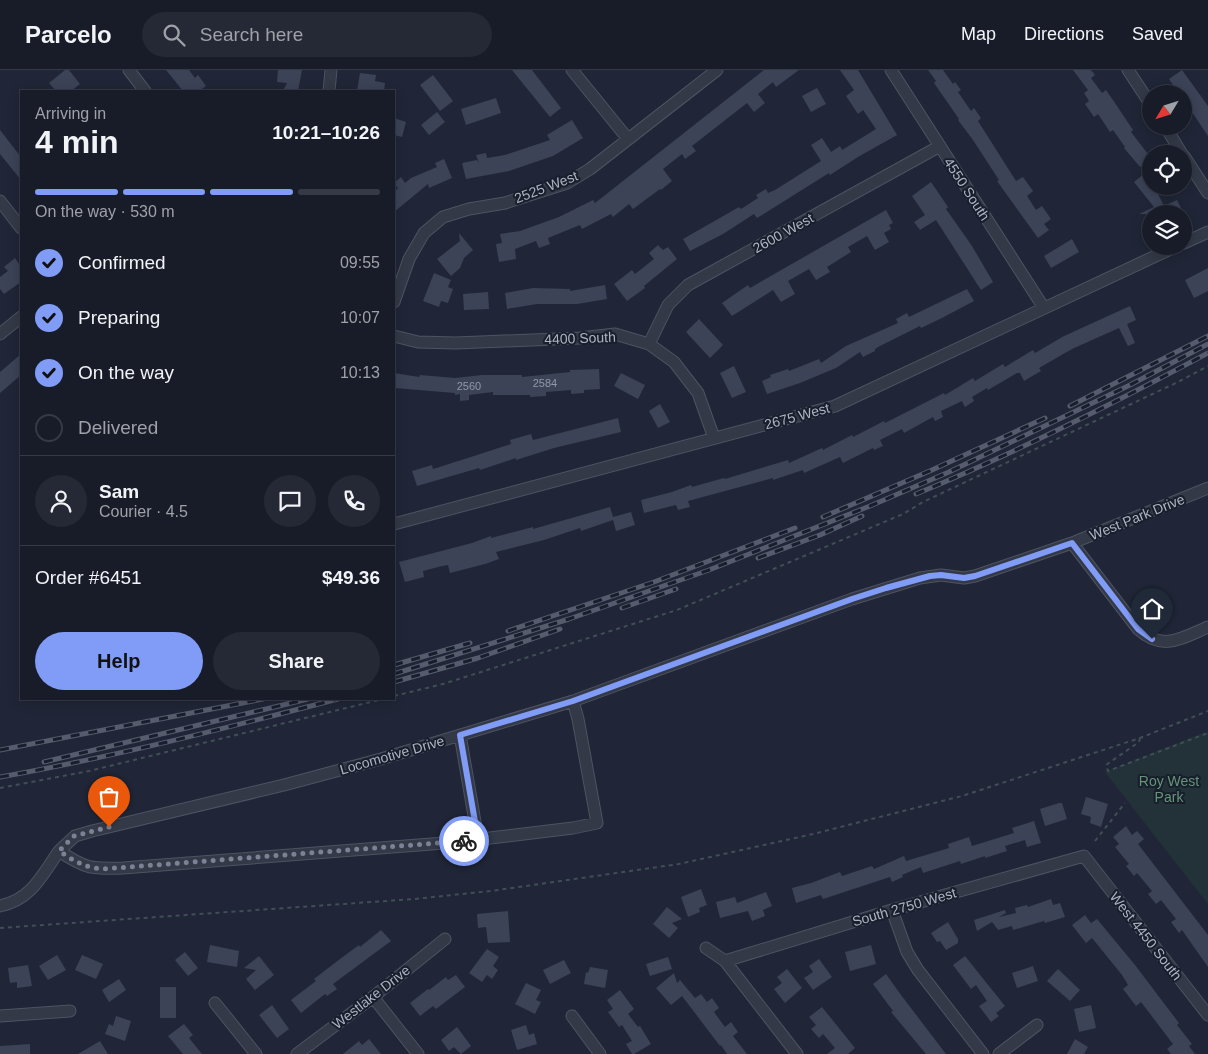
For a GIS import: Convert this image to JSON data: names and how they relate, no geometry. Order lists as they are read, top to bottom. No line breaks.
{"streets":{"street":["2525 West","4550 South","2600 West","4400 South","2675 West","West Park Drive","Locomotive Drive","South 2750 West","West 4450 South","Westlake Drive"]},"crossings":[["4550 South","2600 West"],["4550 South","2675 West"],["2600 West","4400 South"],["4400 South","2675 West"],["West Park Drive","Locomotive Drive"],["South 2750 West","West 4450 South"]],"parks":["Roy West Park"],"house_numbers":["2584","2560"],"north":"bottom left","page":{"header":"Parcelo","search":"Search here","nav":["Map","Directions","Saved"],"heading":["4 min","Arriving in","10:21–10:26"],"panel":["Sam","Courier · 4.5","Order #6451","$49.36"],"bar":"On the way · 530 m","list":[["Confirmed","09:55"],["Preparing","10:07"],["On the way","10:13"],"Delivered"],"buttons":["Help","Share"]}}
